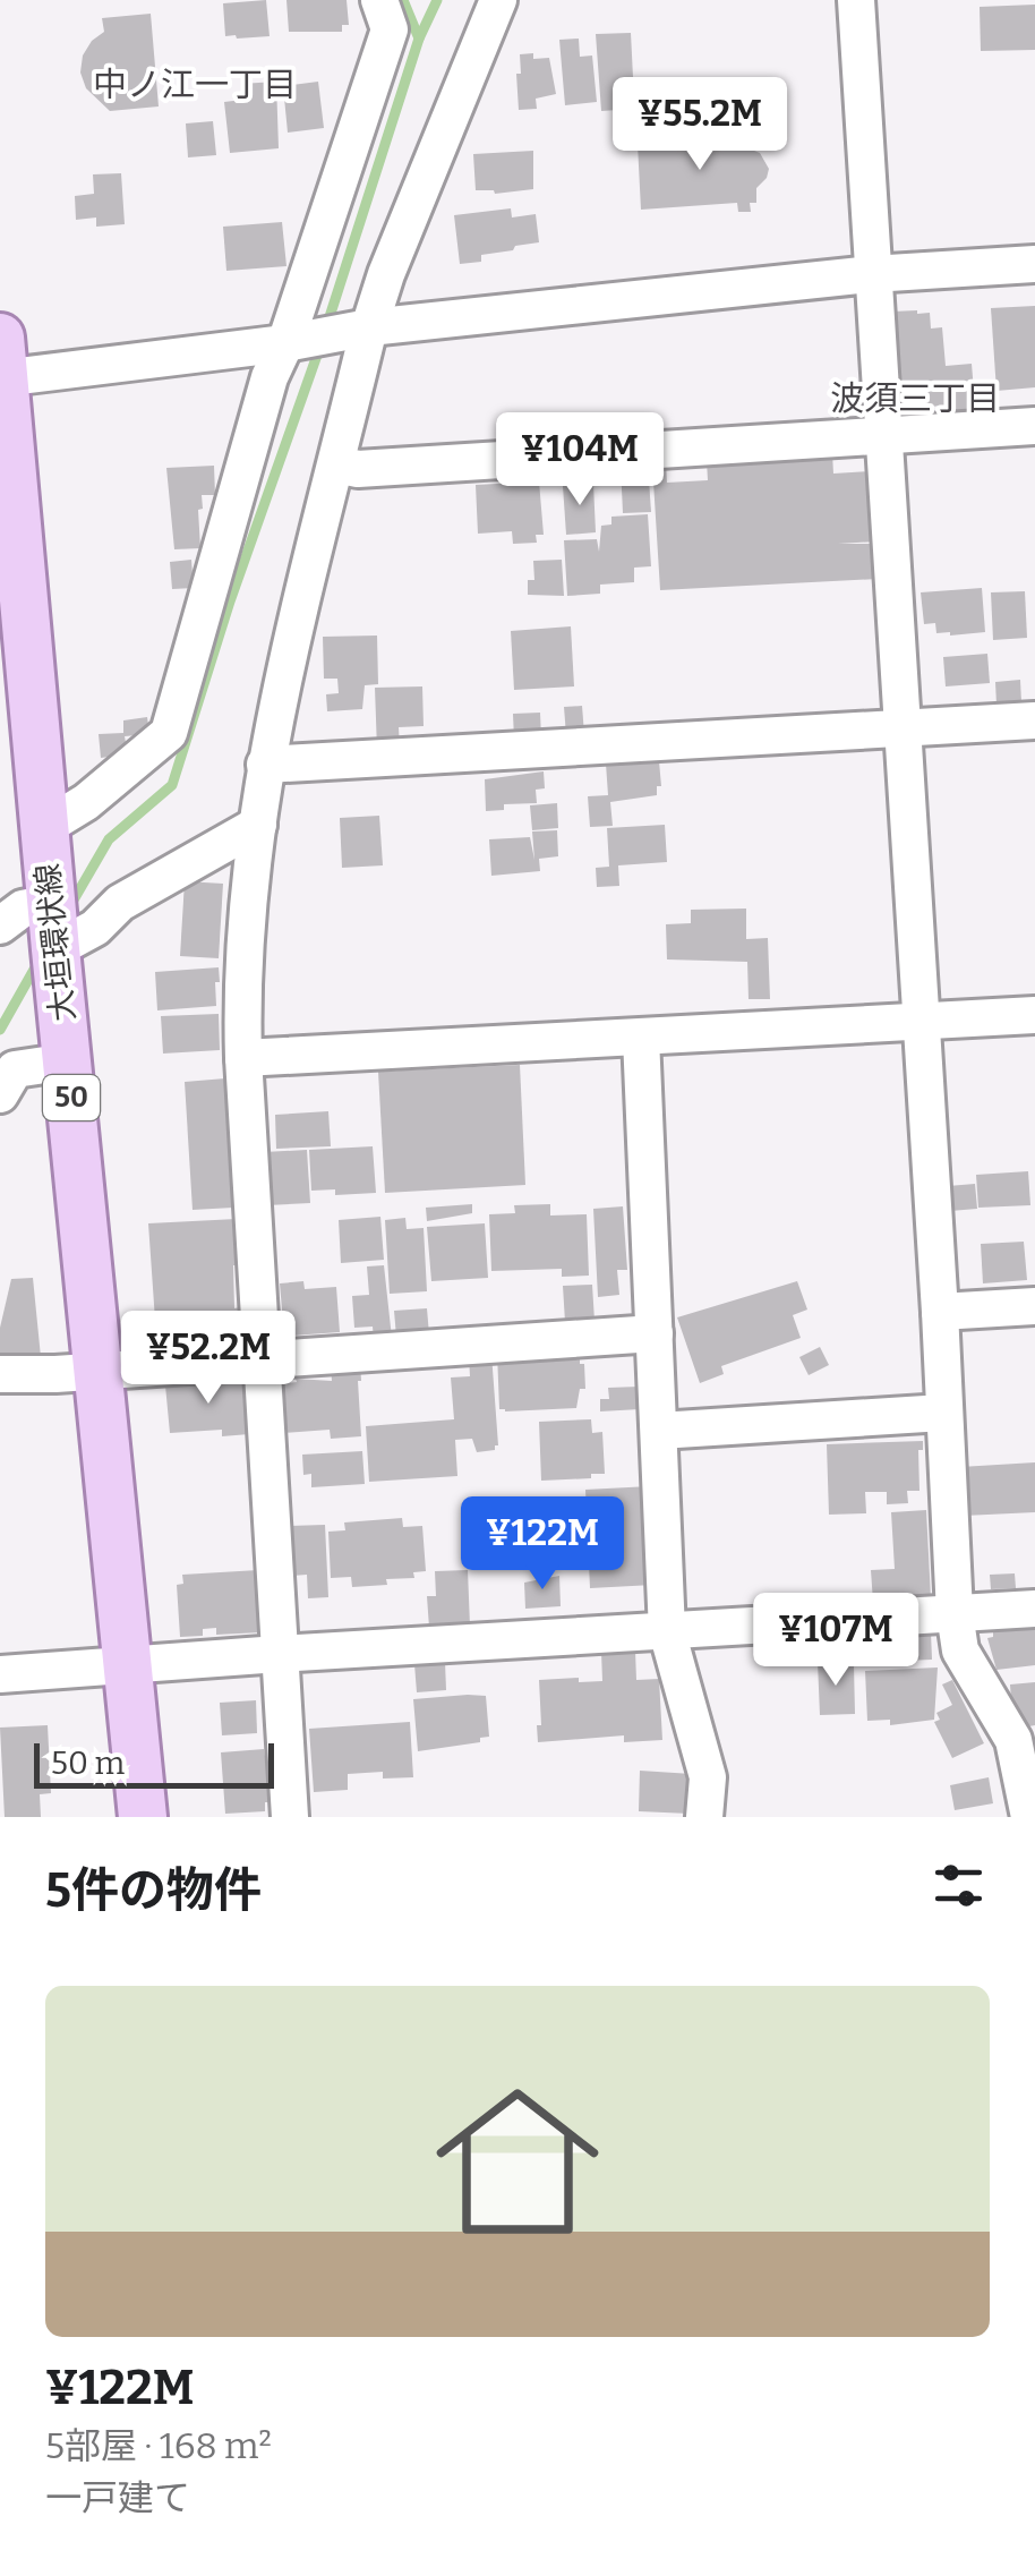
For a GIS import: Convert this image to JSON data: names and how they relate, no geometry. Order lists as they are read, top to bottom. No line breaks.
{"streets":{"main road":["大垣環状線","50"]},"districts":["中ノ江一丁目","波須三丁目"],"scale_bar":"50 m","page":{"price":["¥55.2M","¥104M","¥52.2M","¥122M","¥107M"],"scale":"50 m","heading":"5件の物件","list":[{"name":"¥122M","note":"5部屋 · 168 m² · 一戸建て"}]}}
